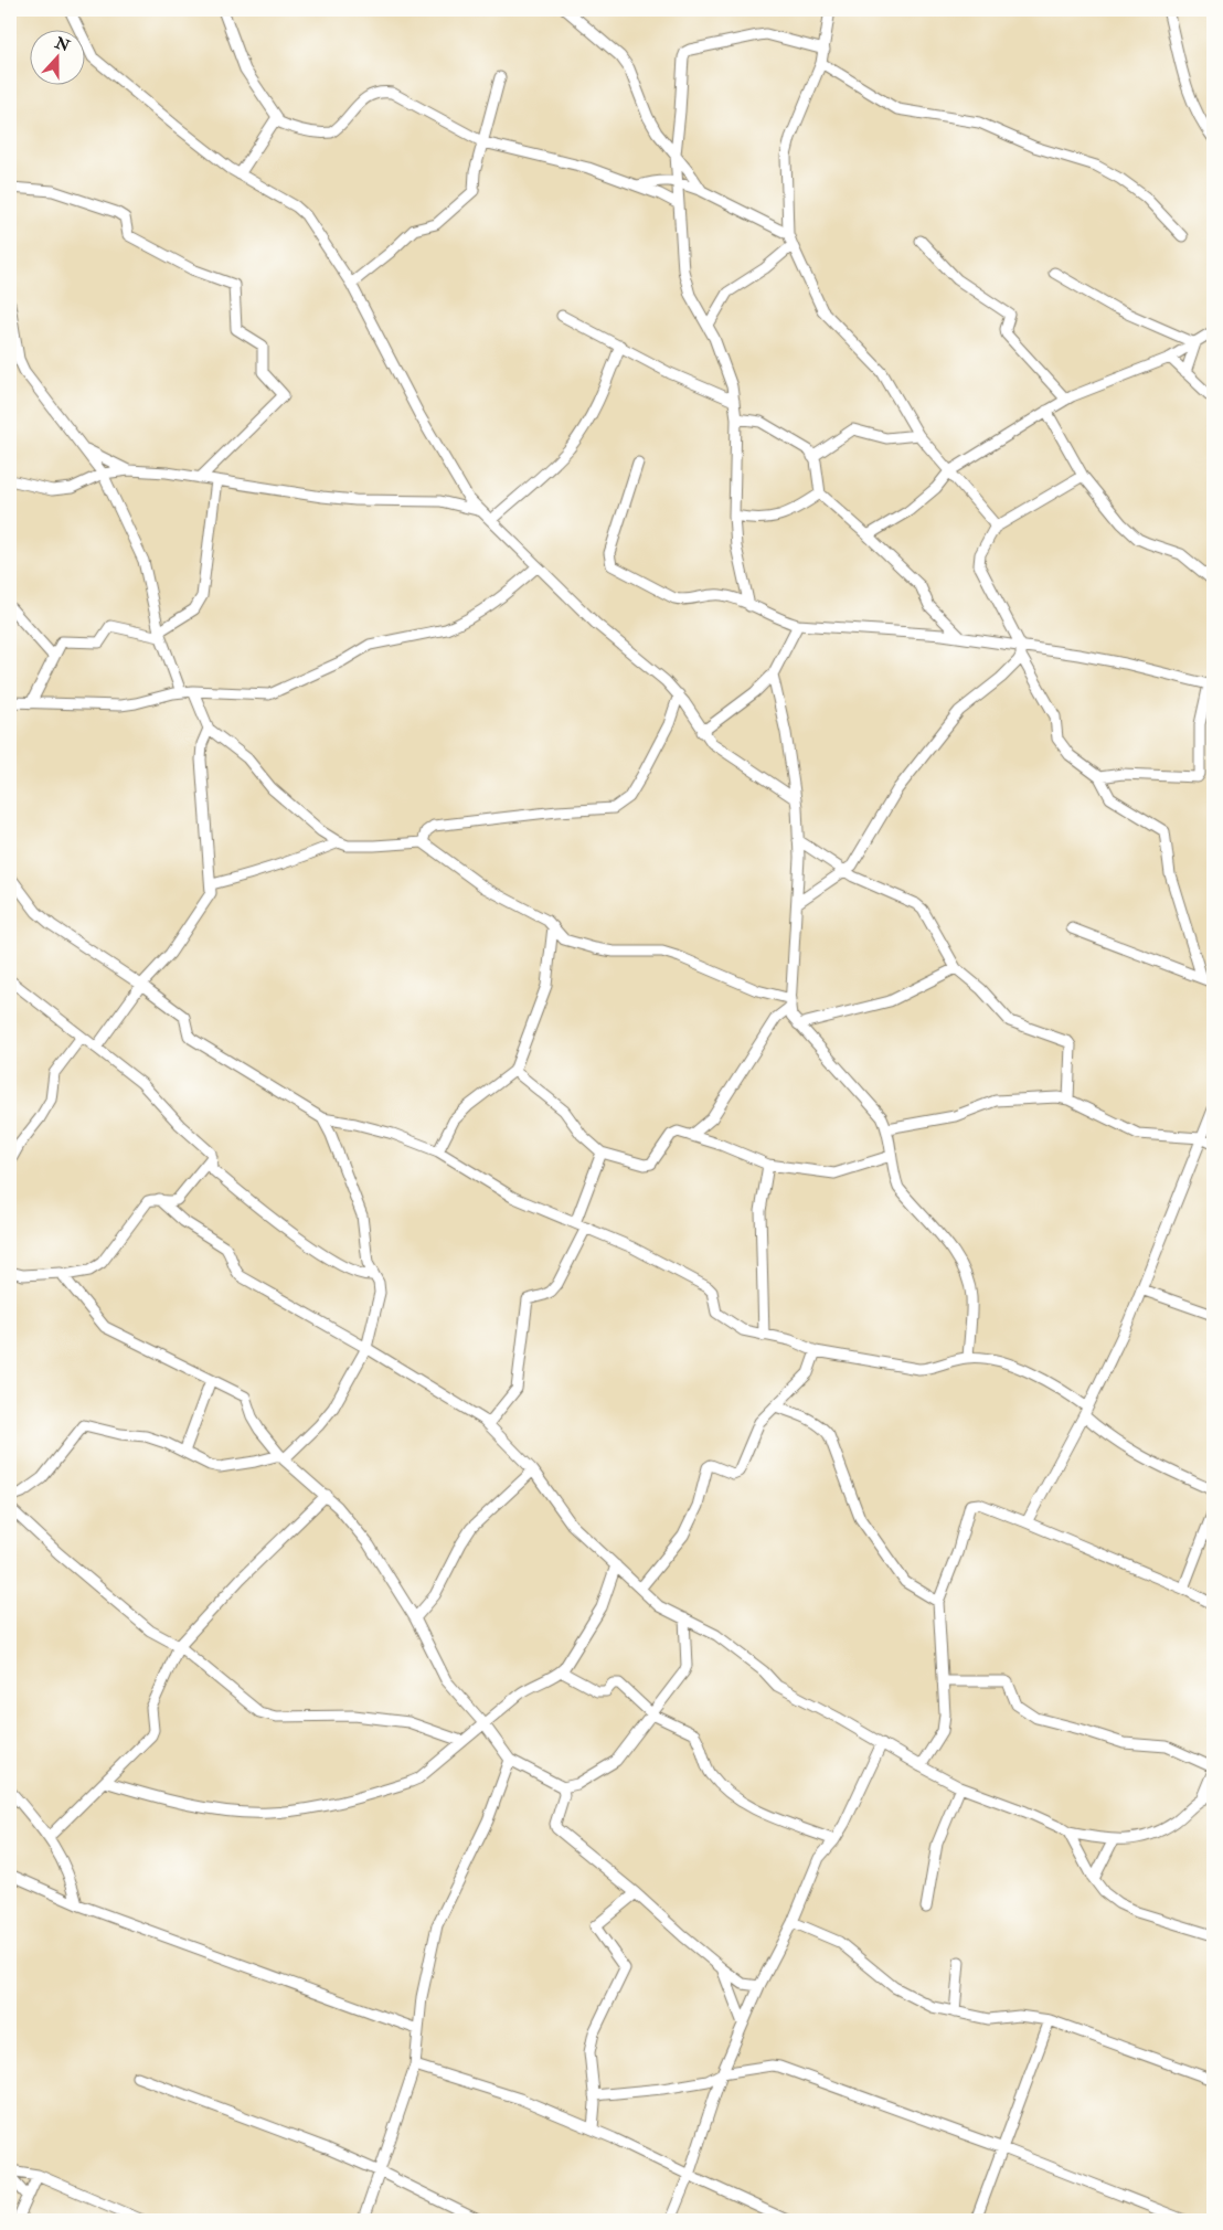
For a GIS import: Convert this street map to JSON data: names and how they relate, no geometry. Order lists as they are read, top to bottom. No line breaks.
{"north":"top"}
